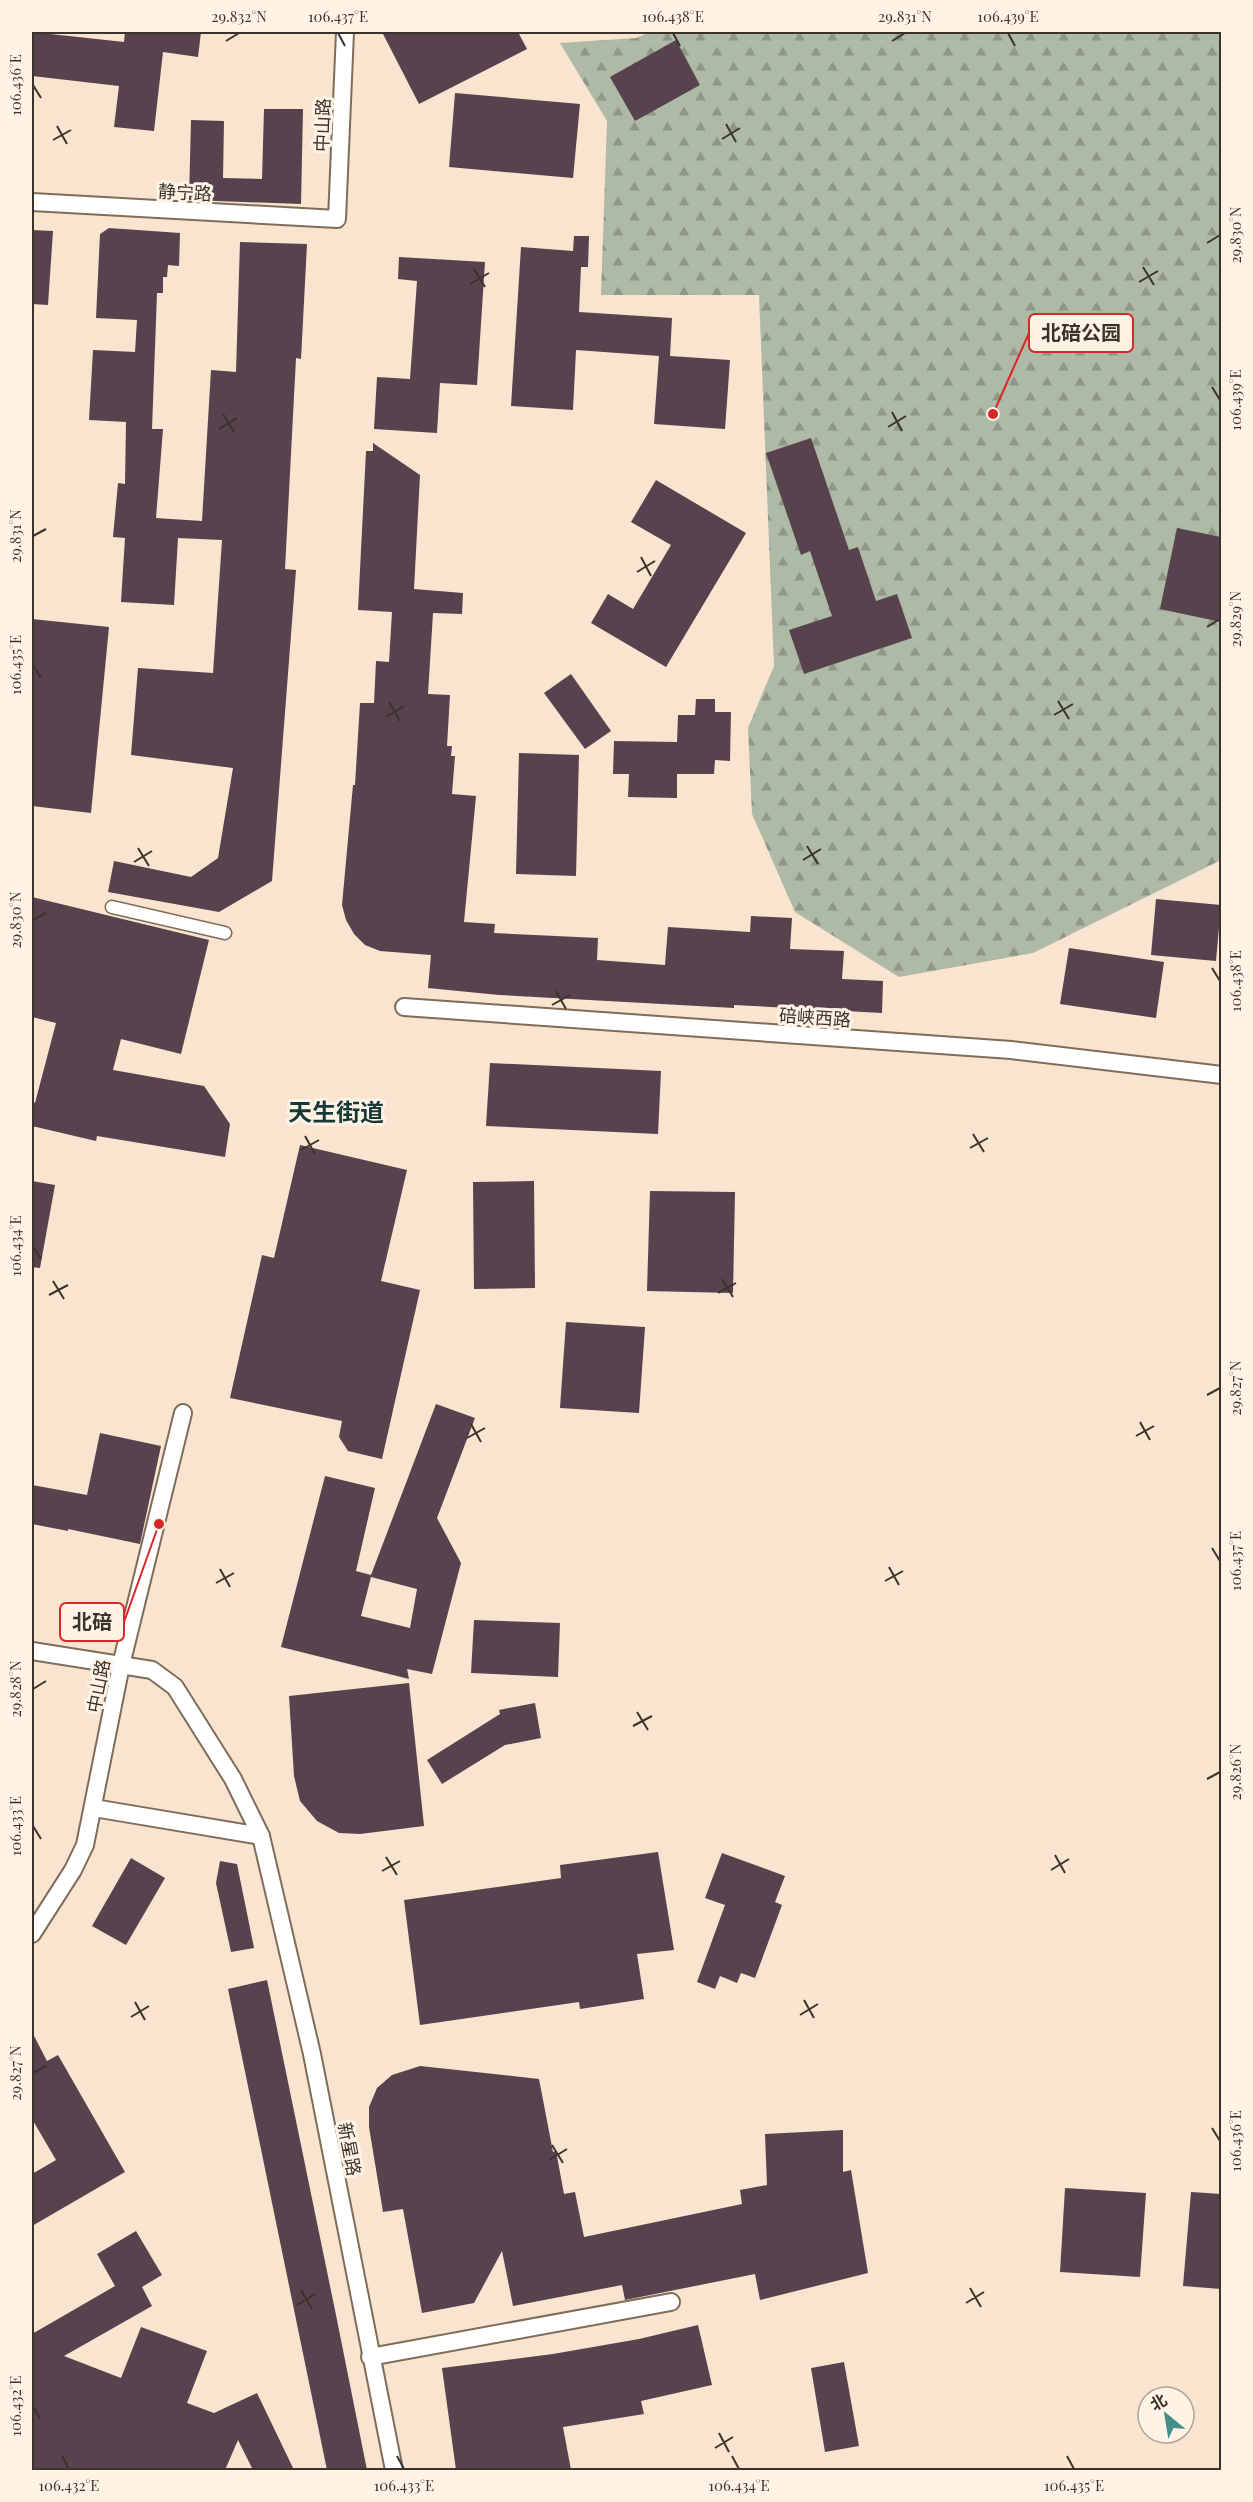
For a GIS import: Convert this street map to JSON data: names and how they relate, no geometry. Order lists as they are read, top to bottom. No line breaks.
{"streets":{"street":["中山路","静宁路","碚峡西路","新星路"]},"crossings":[["中山路","静宁路"],["中山路","新星路"]],"districts":["天生街道"],"places":["北碚公园","北碚"],"north":"top left","coordinates":["29.832°N","106.437°E","106.438°E","29.831°N","106.439°E","106.436°E","29.830°N","29.829°N","106.435°E","106.434°E","29.827°N","29.828°N","29.826°N","106.433°E","106.432°E"]}
